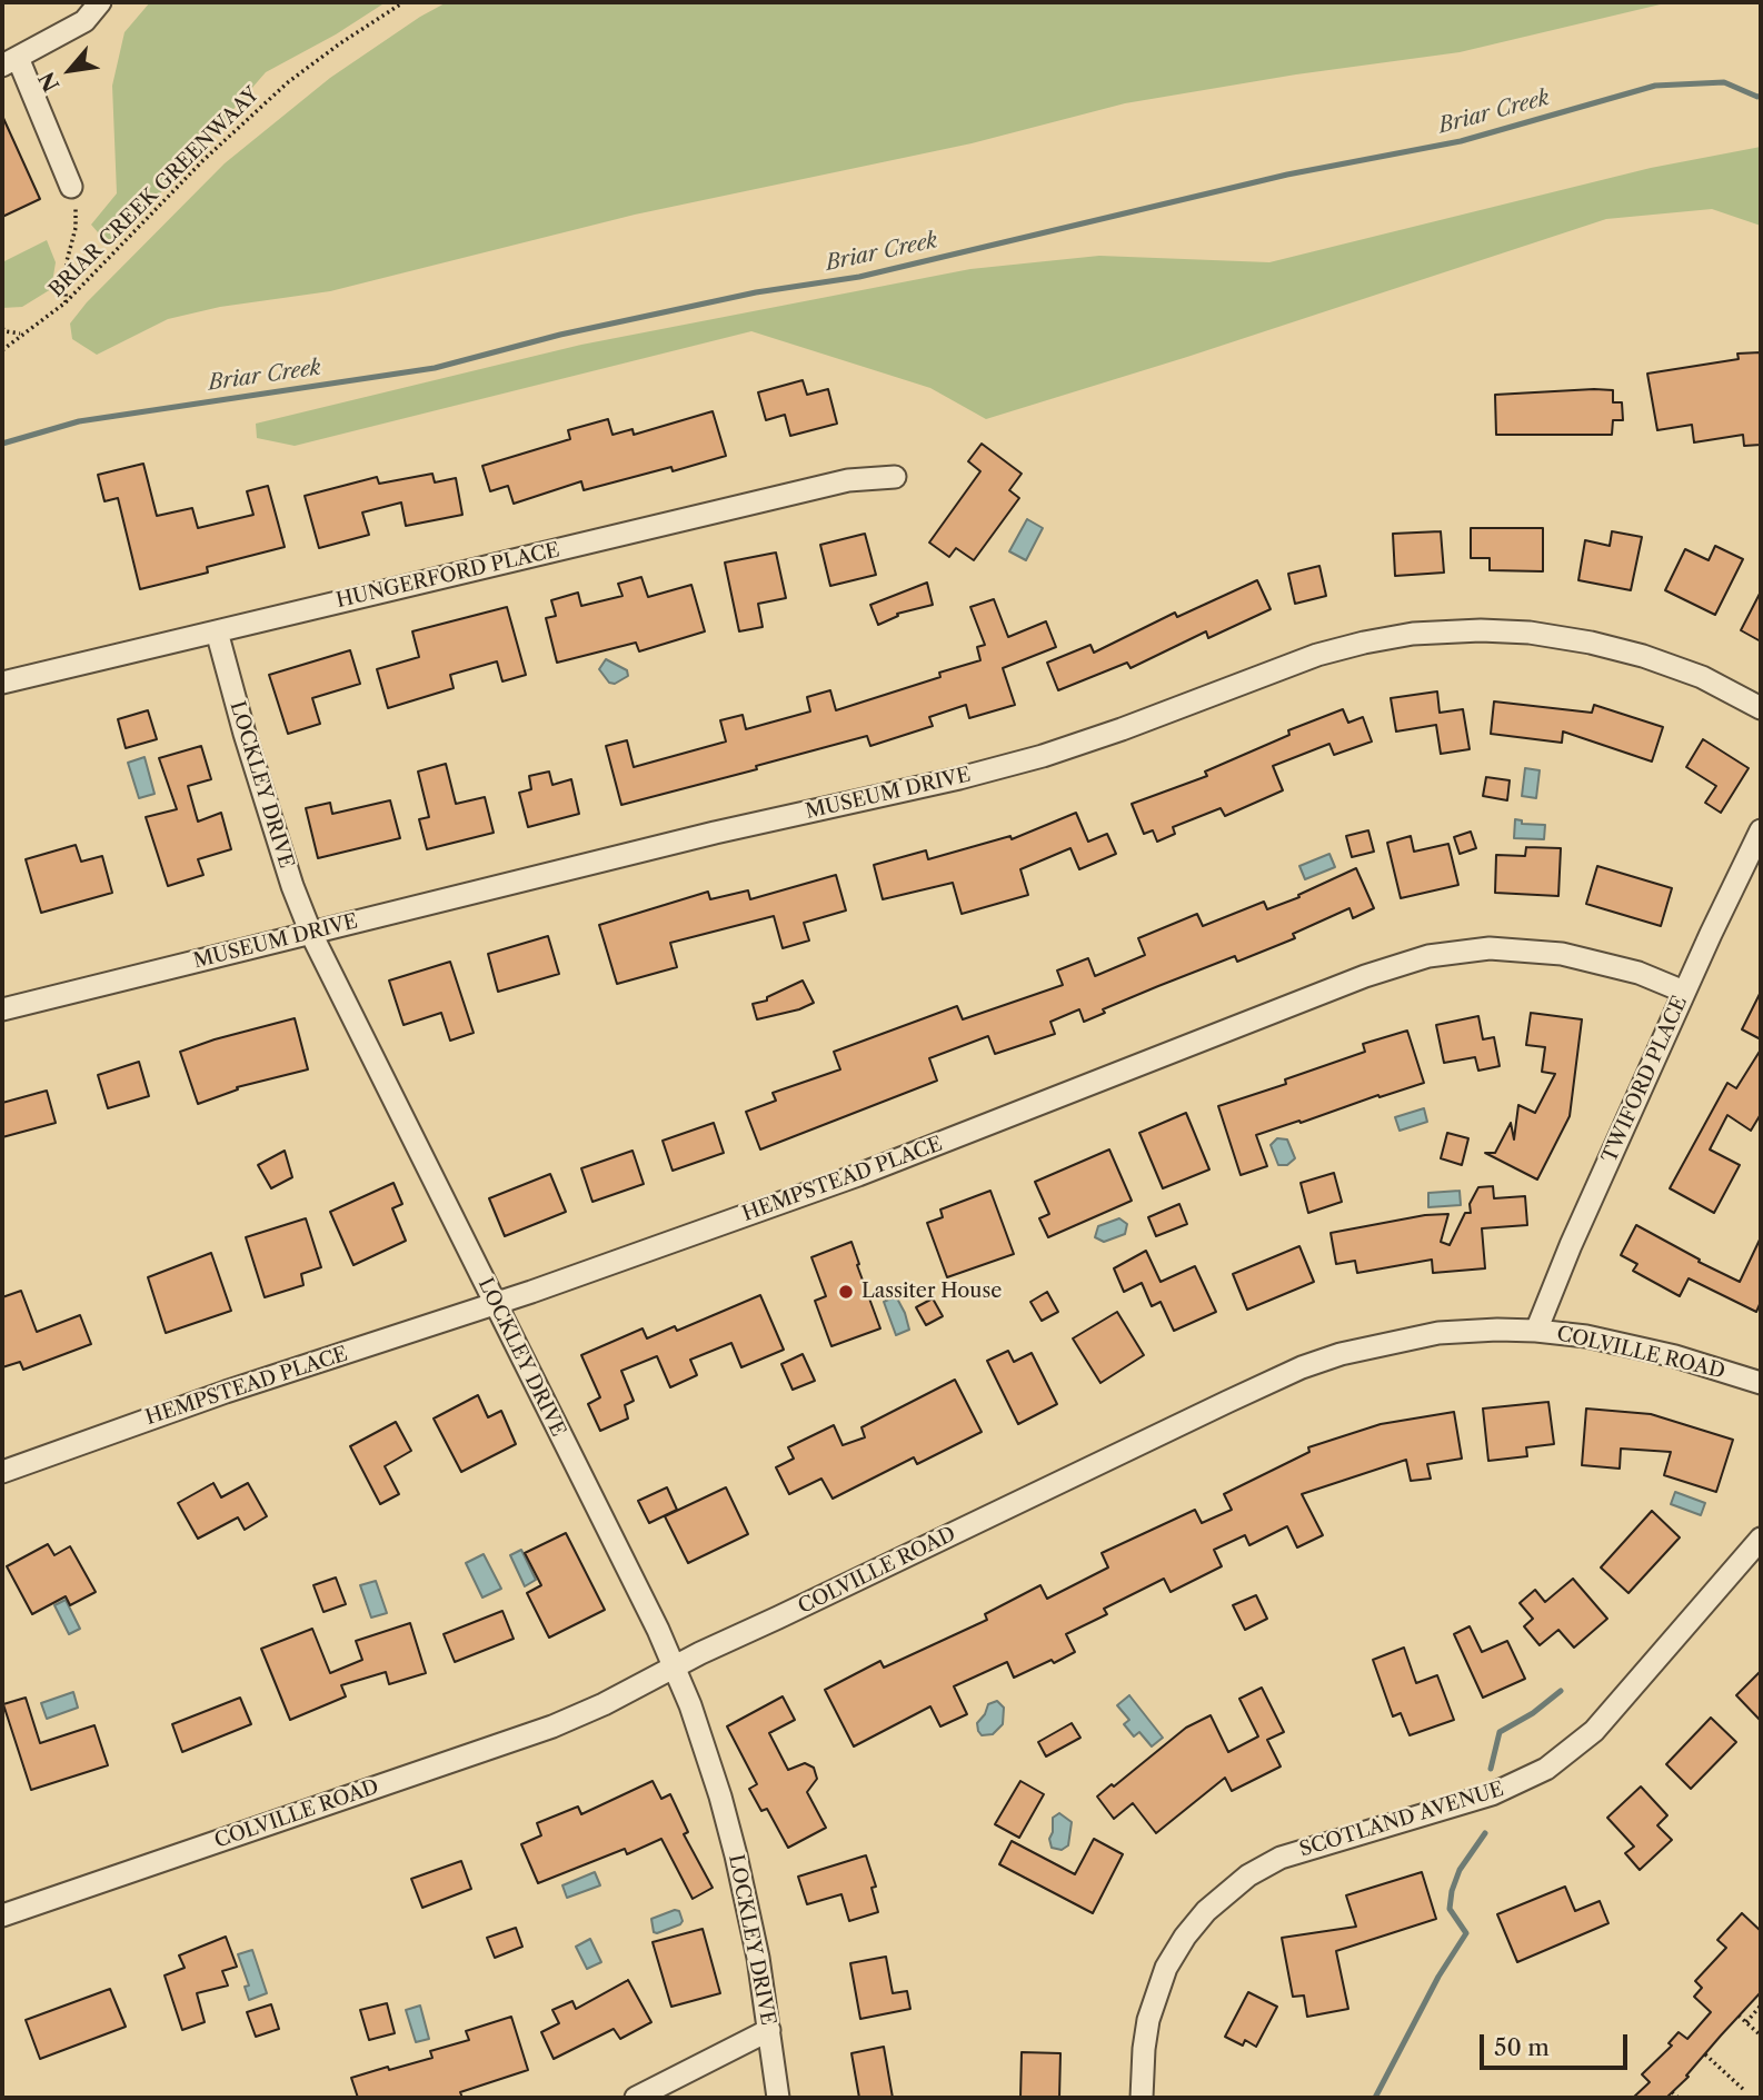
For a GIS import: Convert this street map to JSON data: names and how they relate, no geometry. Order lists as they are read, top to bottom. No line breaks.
{"streets":{"street":["HUNGERFORD PLACE","LOCKLEY DRIVE","MUSEUM DRIVE","TWIFORD PLACE","HEMPSTEAD PLACE","COLVILLE ROAD","SCOTLAND AVENUE"],"path":["BRIAR CREEK GREENWAAY"]},"crossings":[["HUNGERFORD PLACE","LOCKLEY DRIVE"],["LOCKLEY DRIVE","MUSEUM DRIVE"],["LOCKLEY DRIVE","HEMPSTEAD PLACE"],["LOCKLEY DRIVE","COLVILLE ROAD"],["TWIFORD PLACE","HEMPSTEAD PLACE"],["TWIFORD PLACE","COLVILLE ROAD"]],"water":["Briar Creek"],"places":["Lassiter House"],"scale_bar":"50 m","north":"bottom left"}
